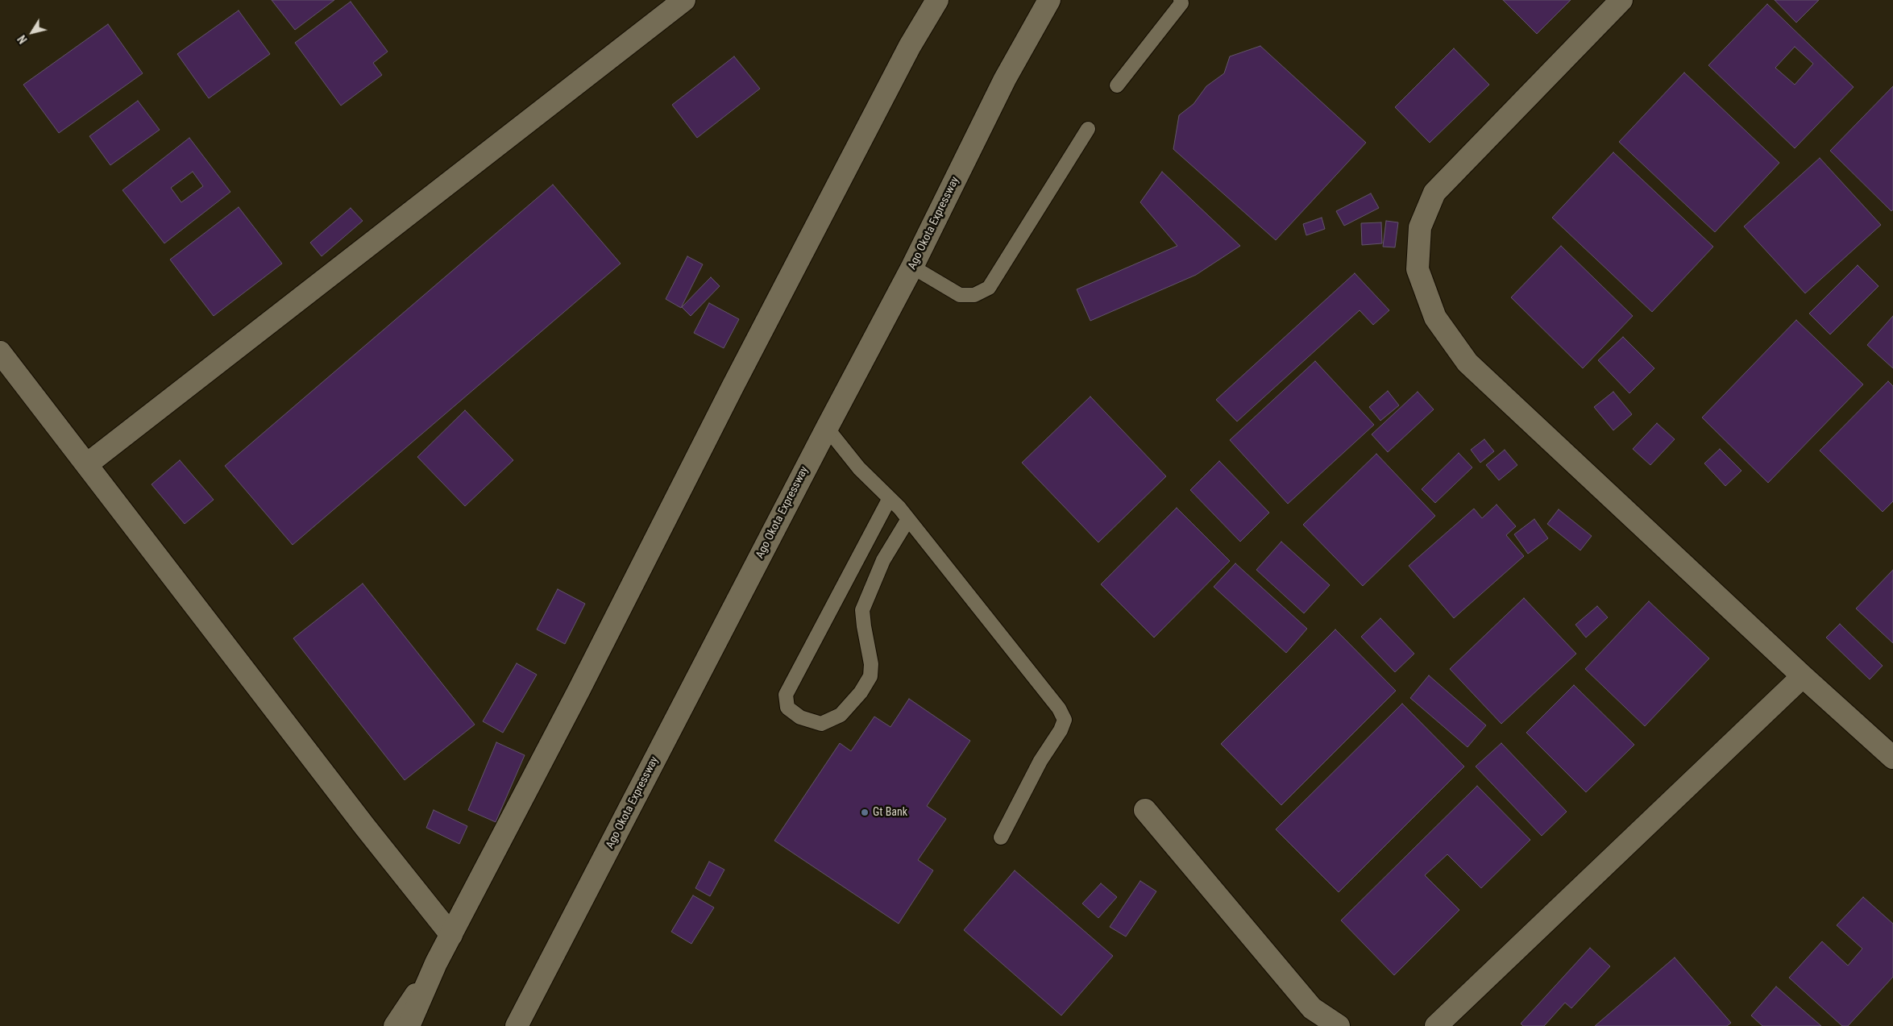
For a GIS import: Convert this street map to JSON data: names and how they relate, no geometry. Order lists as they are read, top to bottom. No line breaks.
{"streets":{"street":["Ago Okota Expressway"]},"places":["Gt Bank"],"north":"bottom left"}
